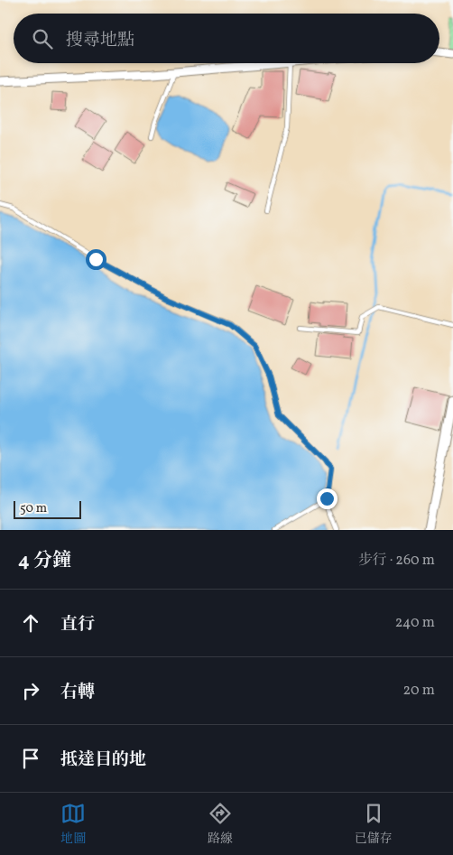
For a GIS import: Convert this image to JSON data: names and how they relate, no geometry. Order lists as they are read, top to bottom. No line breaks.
{"scale_bar":"50 m","page":{"search":"搜尋地點","scale":"50 m","heading":["4 分鐘","步行 · 260 m"],"list":[["直行","240 m"],["右轉","20 m"],"抵達目的地"],"nav":["地圖","路線","已儲存"]}}
